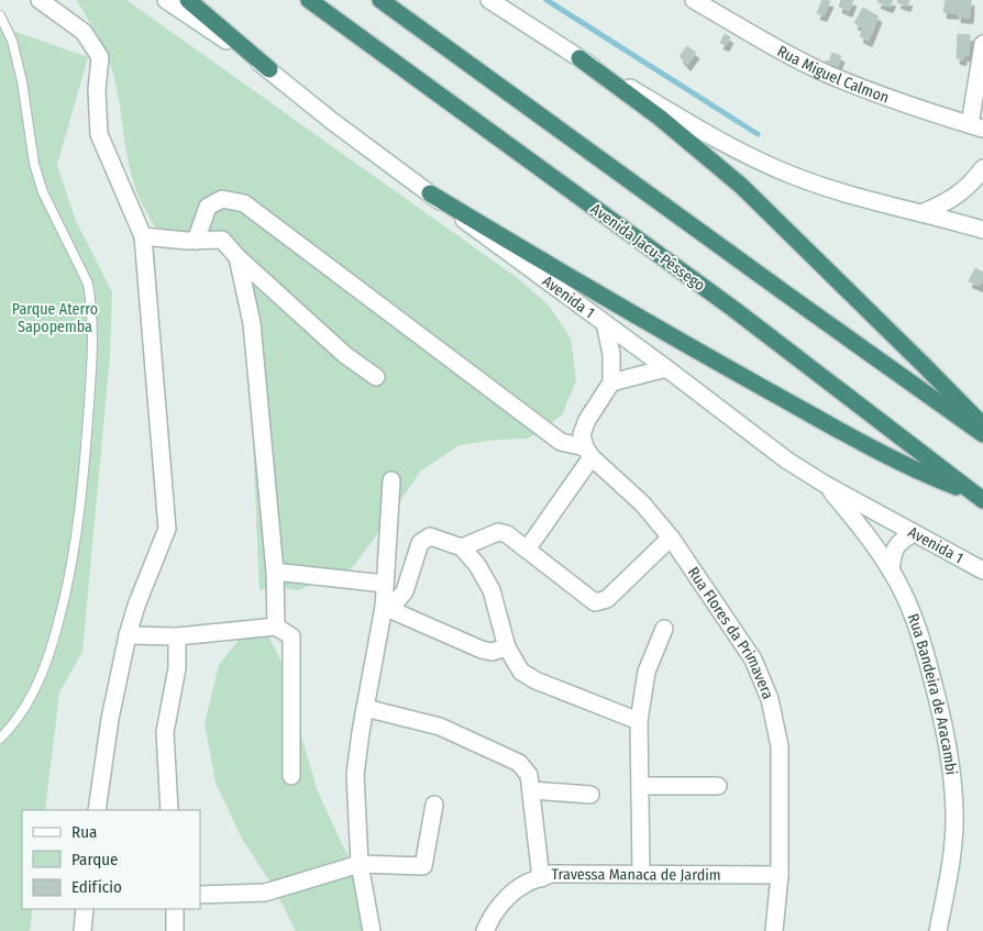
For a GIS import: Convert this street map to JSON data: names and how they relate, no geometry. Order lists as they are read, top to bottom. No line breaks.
{"streets":{"highway":["Avenida Jacu-Pêssego"],"street":["Rua Miguel Calmon","Avenida 1","Rua Flores da Primavera","Rua Bandeira de Aracambi","Travessa Manaca de Jardim"]},"crossings":[["Avenida 1","Rua Bandeira de Aracambi"],["Rua Flores da Primavera","Travessa Manaca de Jardim"]],"parks":["Parque Aterro Sapopemba"],"legend":["Rua","Parque","Edifício"]}
